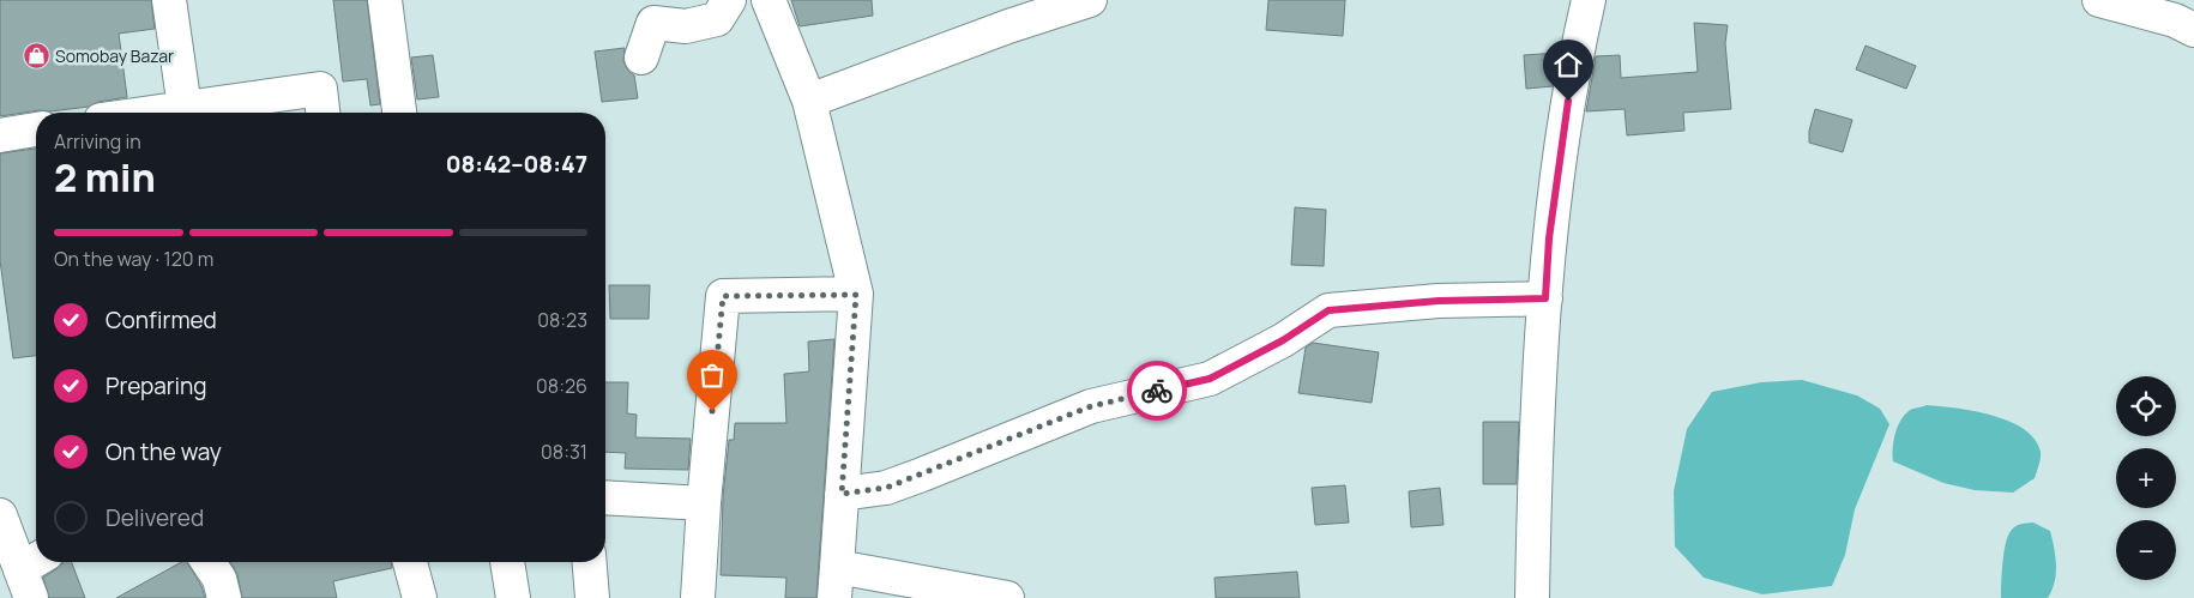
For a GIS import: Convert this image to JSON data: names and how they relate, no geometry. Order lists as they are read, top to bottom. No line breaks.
{"places":{"shop":["Somobay Bazar"]},"page":{"heading":["2 min","Arriving in","08:42–08:47"],"bar":"On the way · 120 m","list":[["Confirmed","08:23"],["Preparing","08:26"],["On the way","08:31"],"Delivered"],"map_buttons":["+","−"]}}
